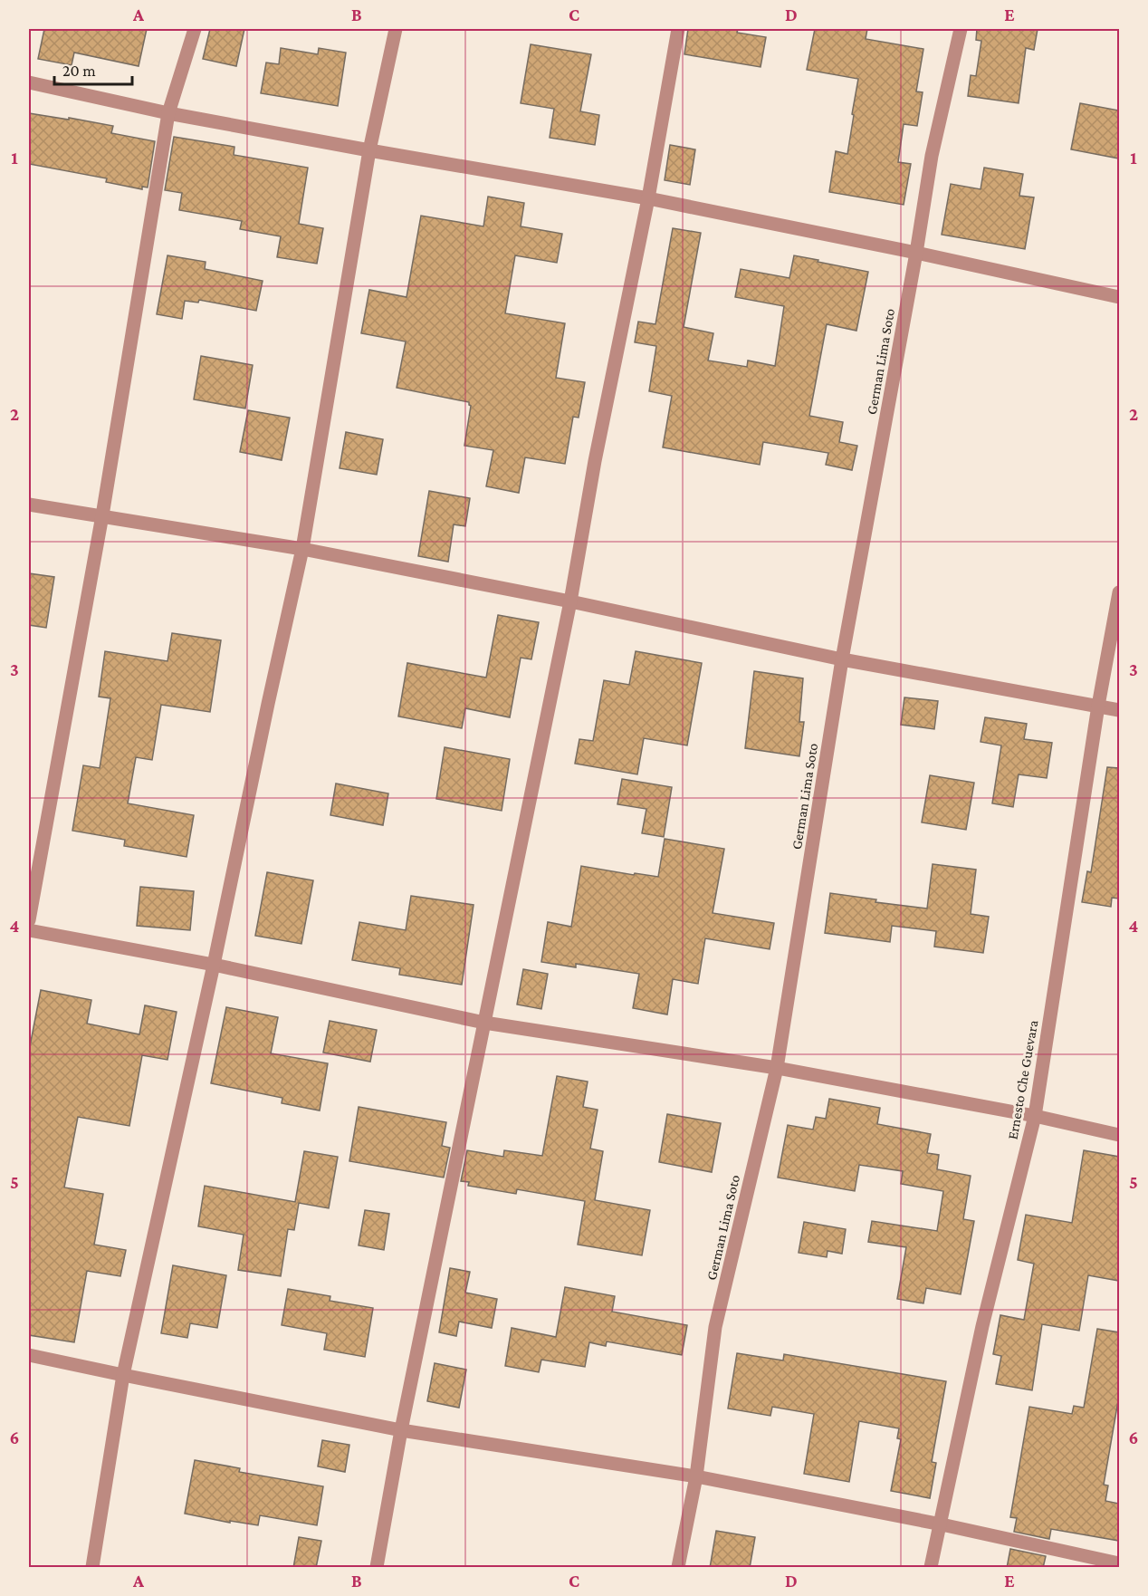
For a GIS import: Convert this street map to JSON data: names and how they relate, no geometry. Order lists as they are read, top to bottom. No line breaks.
{"streets":{"street":["German Lima Soto","Ernesto Che Guevara"]},"scale_bar":"20 m","grid":{"columns":["A","B","C","D","E"],"rows":["1","2","3","4","5","6"]}}
